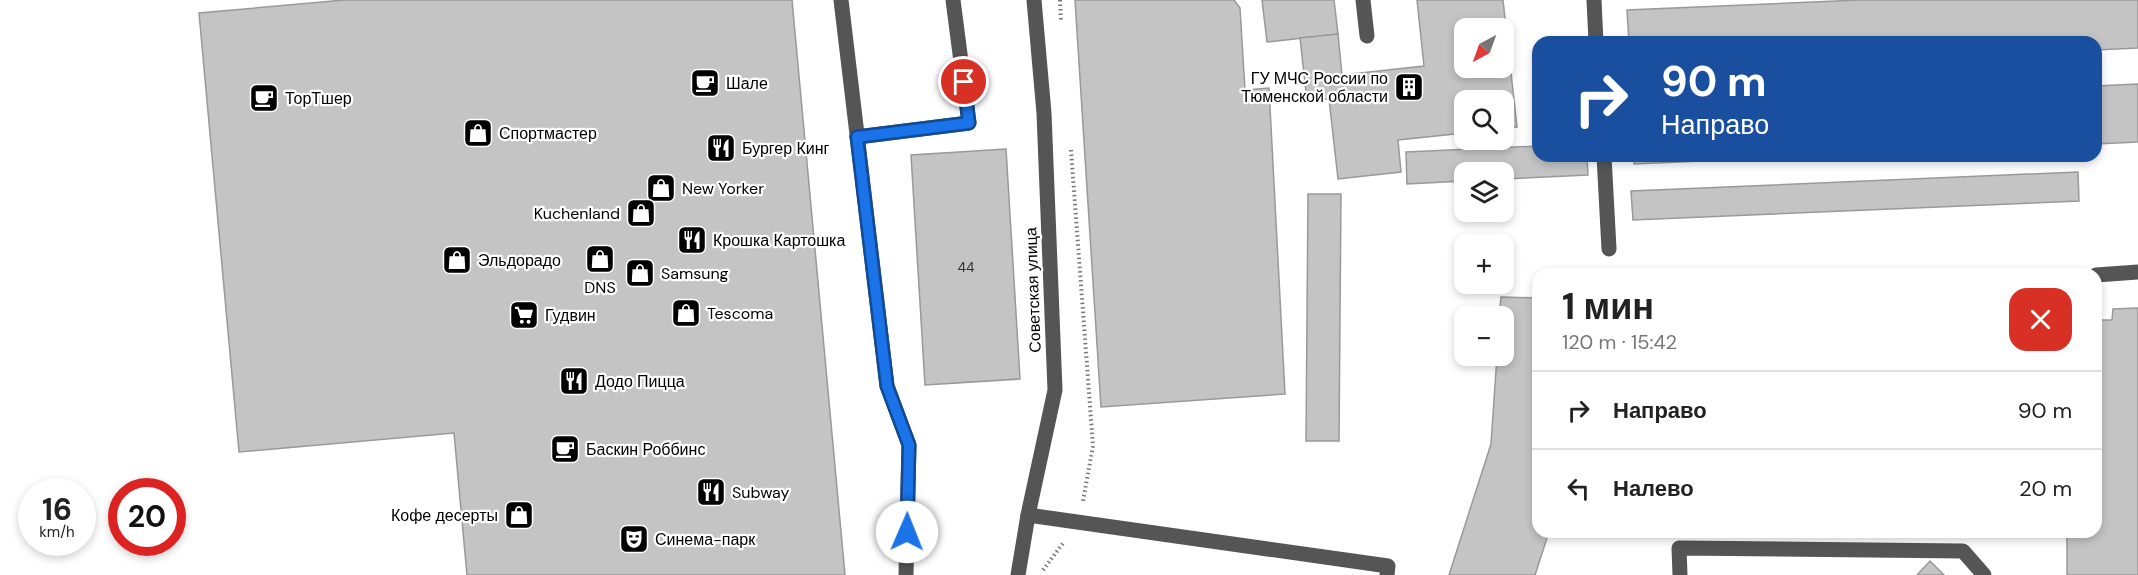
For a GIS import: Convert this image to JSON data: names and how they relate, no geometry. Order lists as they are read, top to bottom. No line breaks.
{"streets":{"street":["Советская улица"]},"places":{"cafe":["Шале","ТорТшер","Баскин Роббинс"],"building":["ГУ МЧС России по Тюменской области"],"shop":["Спортмастер","New Yorker","Kuchenland","DNS","Эльдорадо","Samsung","Tescoma","Кофе десерты"],"restaurant":["Бургер Кинг","Крошка Картошка","Додо Пицца","Subway"],"supermarket":["Гудвин"],"theatre":["Синема-парк"]},"house_numbers":["44"],"north":"bottom left","page":{"map_buttons":["+","−"],"turn":["90 m","Направо"],"heading":["1 мин","120 m · 15:42"],"list":[{"name":"Направо","value":"90 m"},{"name":"Налево","value":"20 m"}],"speed":"16 km/h","limit":"20"}}
